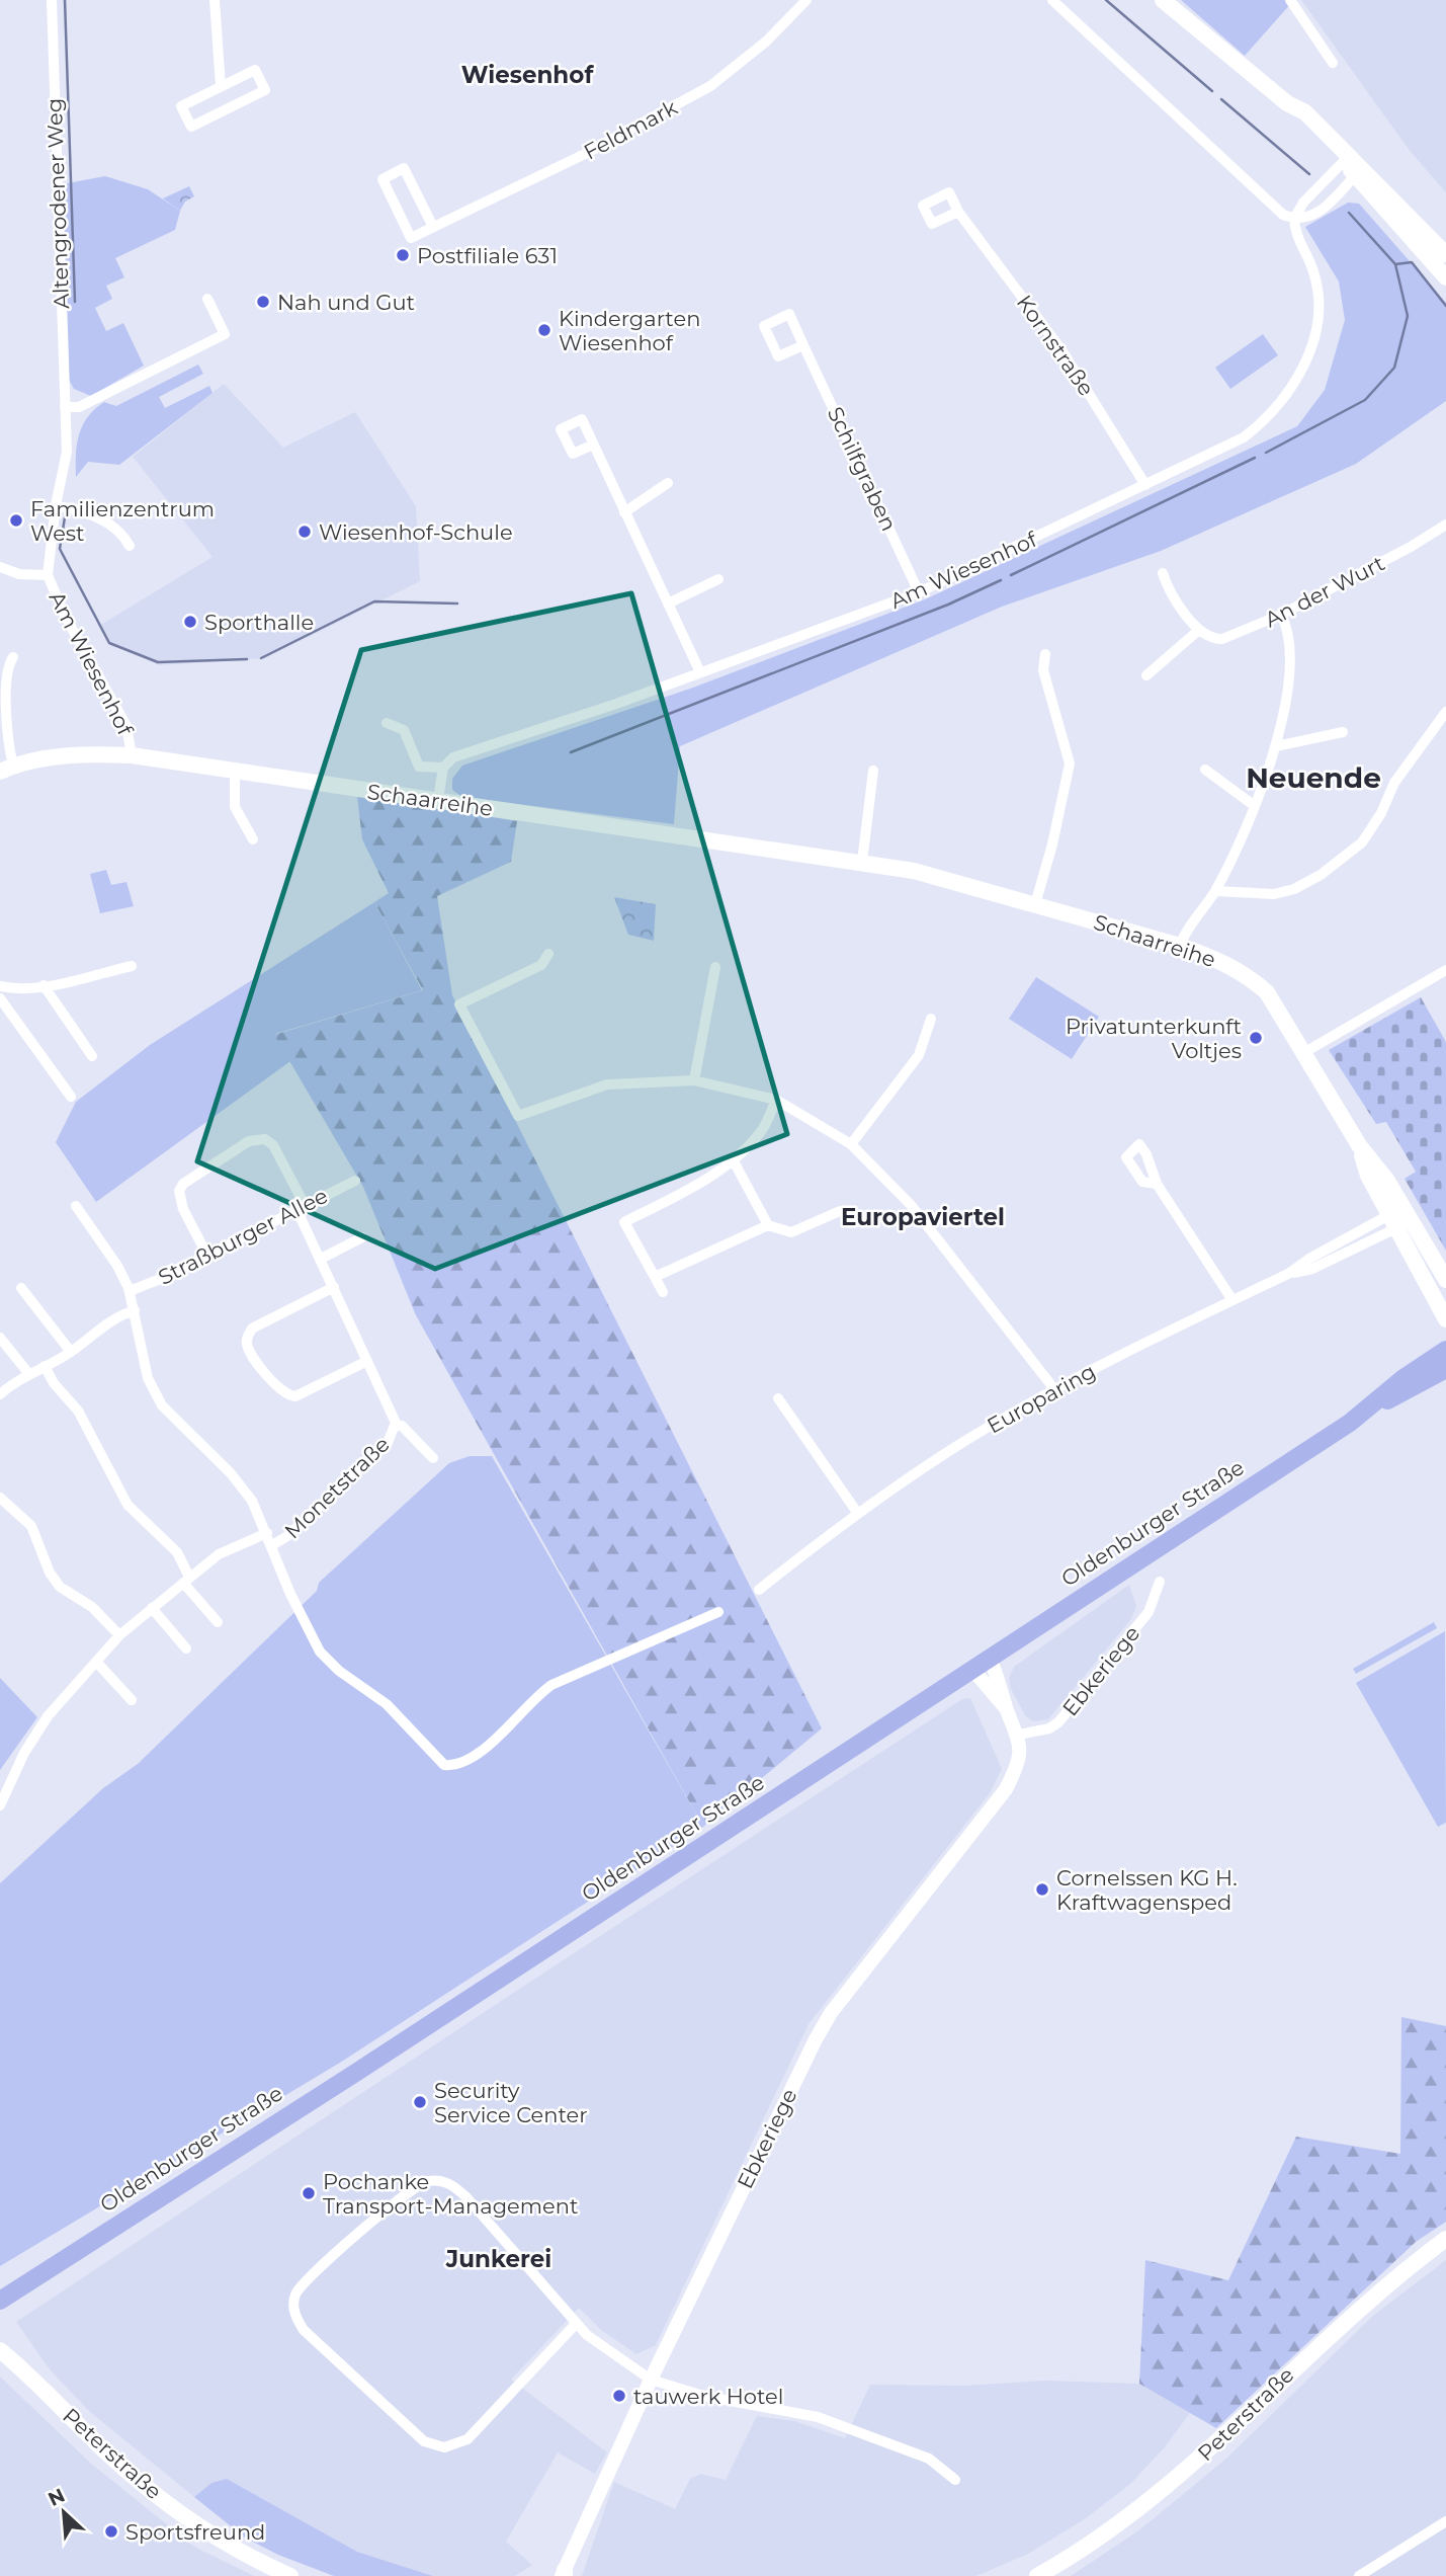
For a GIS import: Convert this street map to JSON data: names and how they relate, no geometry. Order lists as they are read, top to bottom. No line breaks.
{"streets":{"main road":["Schaarreihe","Oldenburger Straße","Peterstraße"],"street":["Feldmark","Altengrodener Weg","Kornstraße","Schilfgraben","Am Wiesenhof","An der Wurt","Straßburger Allee","Europaring","Monetstraße","Ebkeriege"]},"crossings":[["Altengrodener Weg","Am Wiesenhof"],["Kornstraße","Am Wiesenhof"],["Schilfgraben","Am Wiesenhof"],["Am Wiesenhof","Schaarreihe"],["Schaarreihe","Europaring"],["Straßburger Allee","Monetstraße"]],"districts":["Wiesenhof","Neuende","Europaviertel","Junkerei"],"places":["Postfiliale 631","Nah und Gut","Kindergarten Wiesenhof","Familienzentrum West","Wiesenhof-Schule","Sporthalle","Privatunterkunft Voltjes","Cornelssen KG H. Kraftwagensped","Security Service Center","Pochanke Transport-Management","tauwerk Hotel","Sportsfreund"],"north":"top left"}
